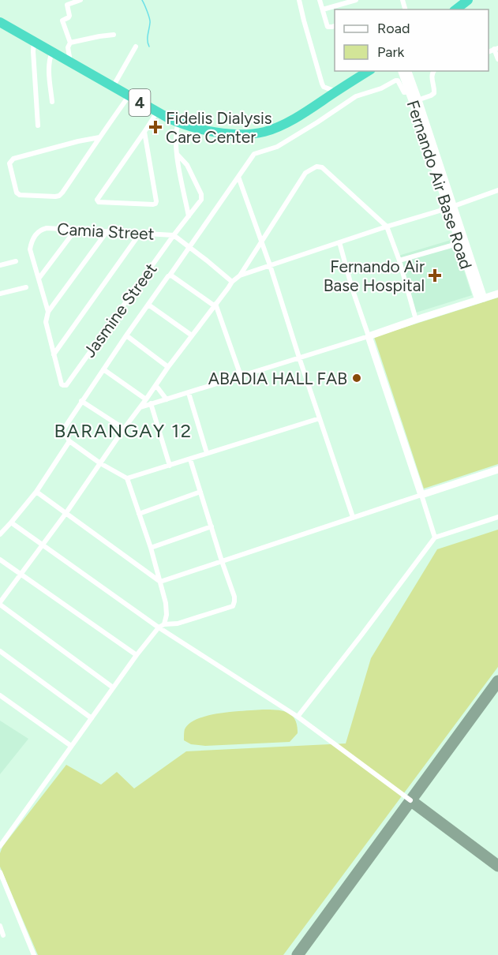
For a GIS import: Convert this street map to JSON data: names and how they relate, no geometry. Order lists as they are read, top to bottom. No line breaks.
{"streets":{"highway":["4"],"street":["Fernando Air Base Road","Camia Street","Jasmine Street"]},"crossings":[["Camia Street","Jasmine Street"]],"districts":["BARANGAY 12"],"places":{"health":["Fidelis Dialysis Care Center","Fernando Air Base Hospital"],"other":["ABADIA HALL FAB"]},"legend":["Road","Park"]}
